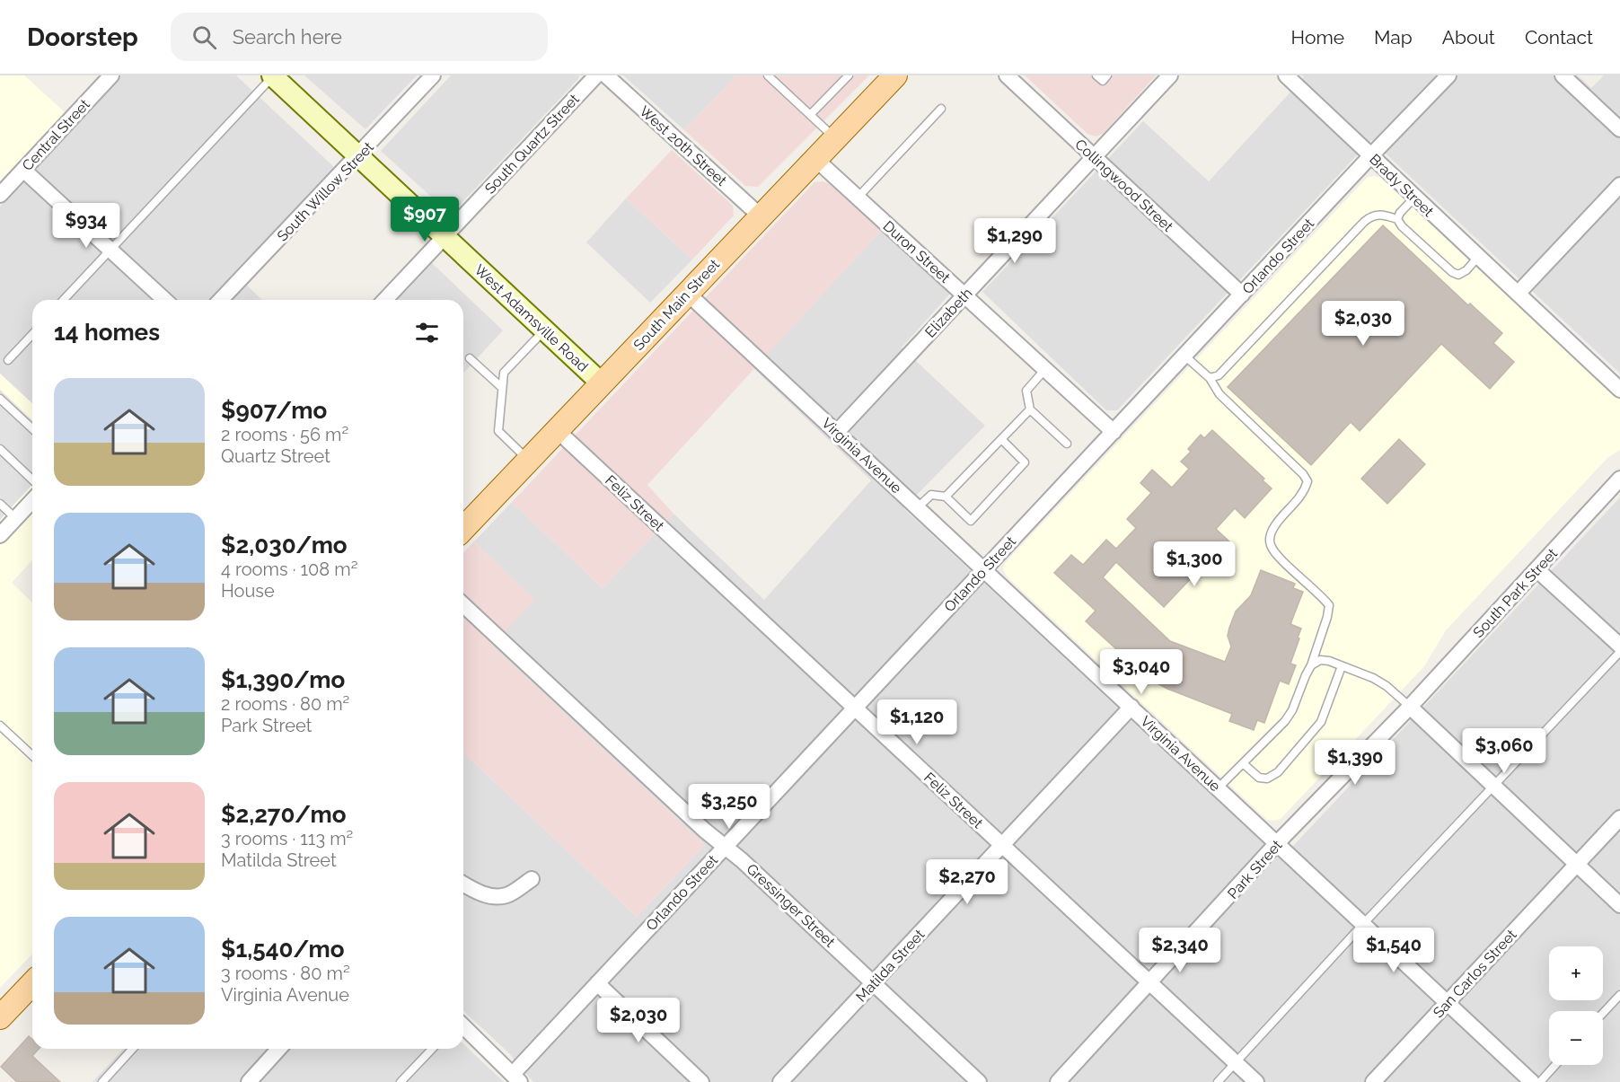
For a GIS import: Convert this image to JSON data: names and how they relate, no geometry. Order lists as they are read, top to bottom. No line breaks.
{"streets":{"main road":["South Main Street"],"street":["Central Street","South Quartz Street","West 20th Street","Collingwood Street","Brady Street","South Willow Street","Duron Street","Orlando Street","Elizabeth","West Adamsville Road","Virginia Avenue","Feliz Street","South Park Street","Park Street","Gressinger Street","Matilda Street","San Carlos Street"]},"crossings":[["South Quartz Street","West Adamsville Road"],["West 20th Street","South Main Street"],["Collingwood Street","Orlando Street"],["Collingwood Street","Elizabeth"],["Brady Street","Orlando Street"],["South Willow Street","West Adamsville Road"],["Duron Street","Orlando Street"],["Duron Street","South Main Street"],["Duron Street","Elizabeth"],["Orlando Street","Virginia Avenue"],["Orlando Street","Feliz Street"],["Orlando Street","Gressinger Street"],["South Main Street","West Adamsville Road"],["South Main Street","Virginia Avenue"],["South Main Street","Feliz Street"],["Elizabeth","Virginia Avenue"],["Virginia Avenue","Park Street"],["Virginia Avenue","Matilda Street"],["Virginia Avenue","San Carlos Street"],["Feliz Street","Park Street"],["Feliz Street","Matilda Street"],["South Park Street","Park Street"],["Gressinger Street","Matilda Street"]],"page":{"header":"Doorstep","search":"Search here","nav":["Home","Map","About","Contact"],"price":["$907","$934","$1,290","$2,030","$1,300","$3,040","$1,120","$3,060","$1,390","$3,250","$2,270","$2,340","$1,540","$2,030"],"heading":"14 homes","list":[{"name":"$907/mo","note":"2 rooms · 56 m² · Quartz Street"},{"name":"$2,030/mo","note":"4 rooms · 108 m² · House"},{"name":"$1,390/mo","note":"2 rooms · 80 m² · Park Street"},{"name":"$2,270/mo","note":"3 rooms · 113 m² · Matilda Street"},{"name":"$1,540/mo","note":"3 rooms · 80 m² · Virginia Avenue"}],"map_buttons":["+","−"]}}
